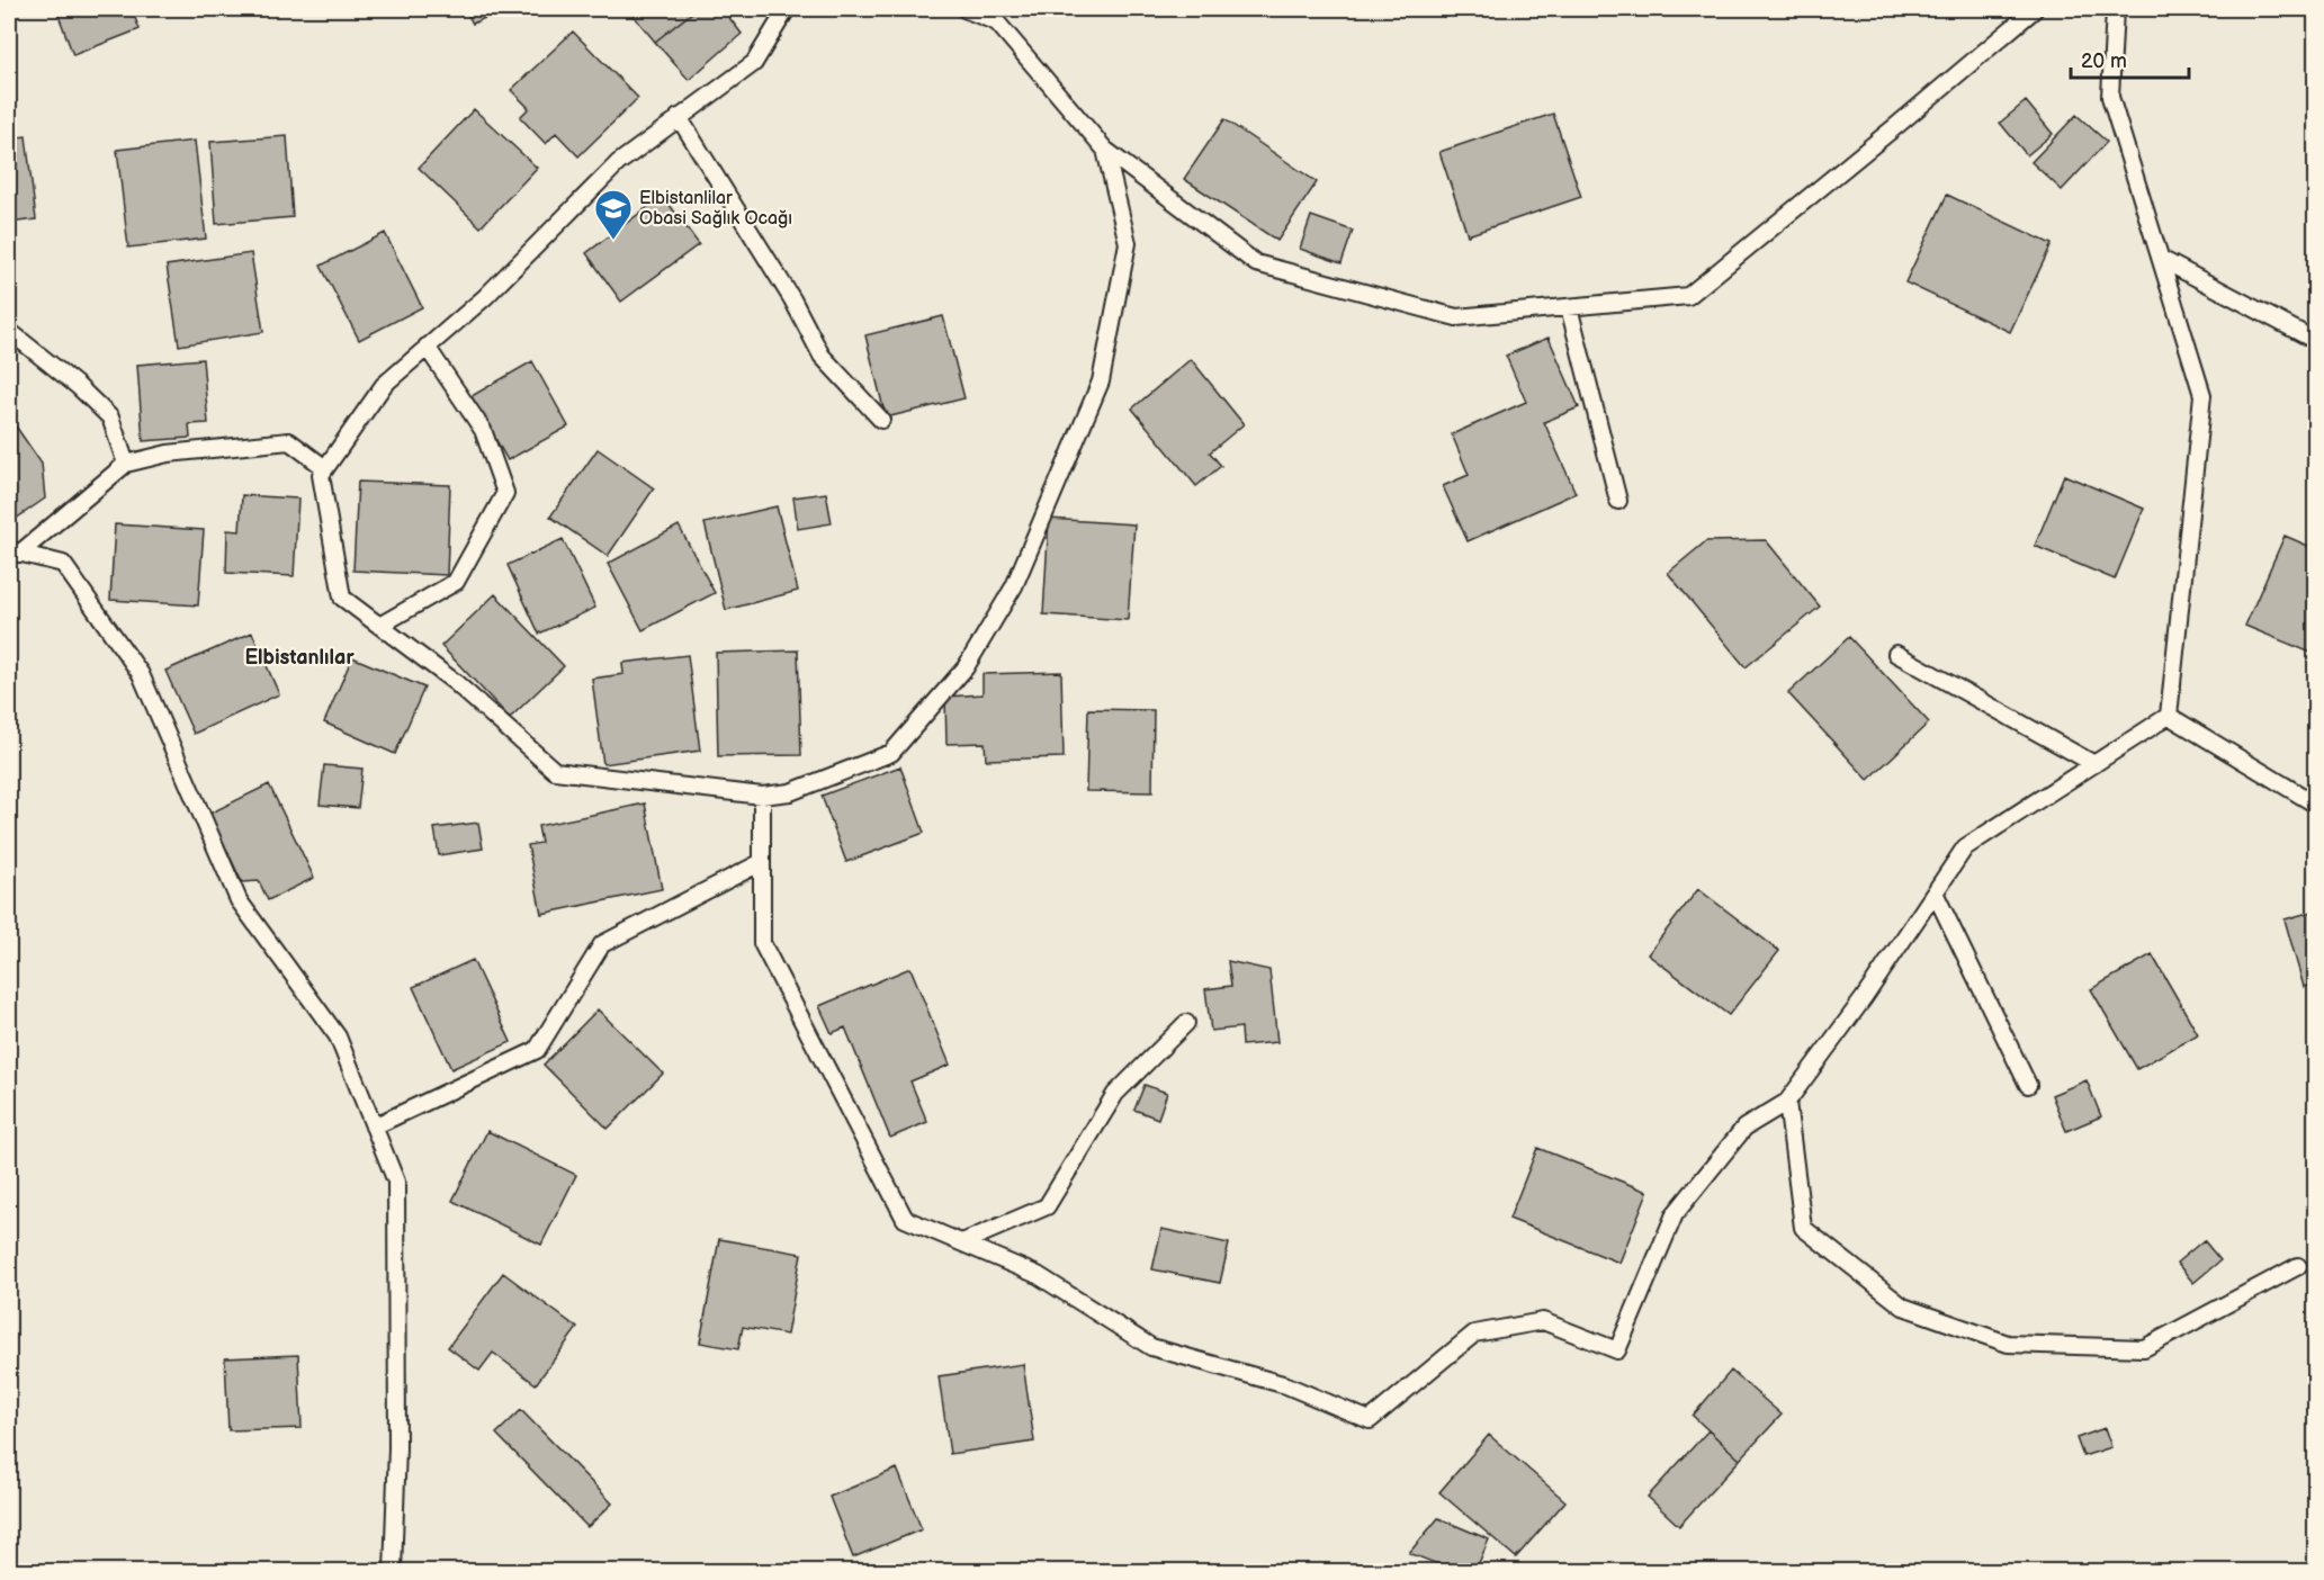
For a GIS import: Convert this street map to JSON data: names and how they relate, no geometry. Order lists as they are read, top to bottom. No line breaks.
{"districts":["Elbistanlılar"],"places":{"school or university":["Elbistanlilar Obasi Sağlık Ocağı"]},"scale_bar":"20 m"}
